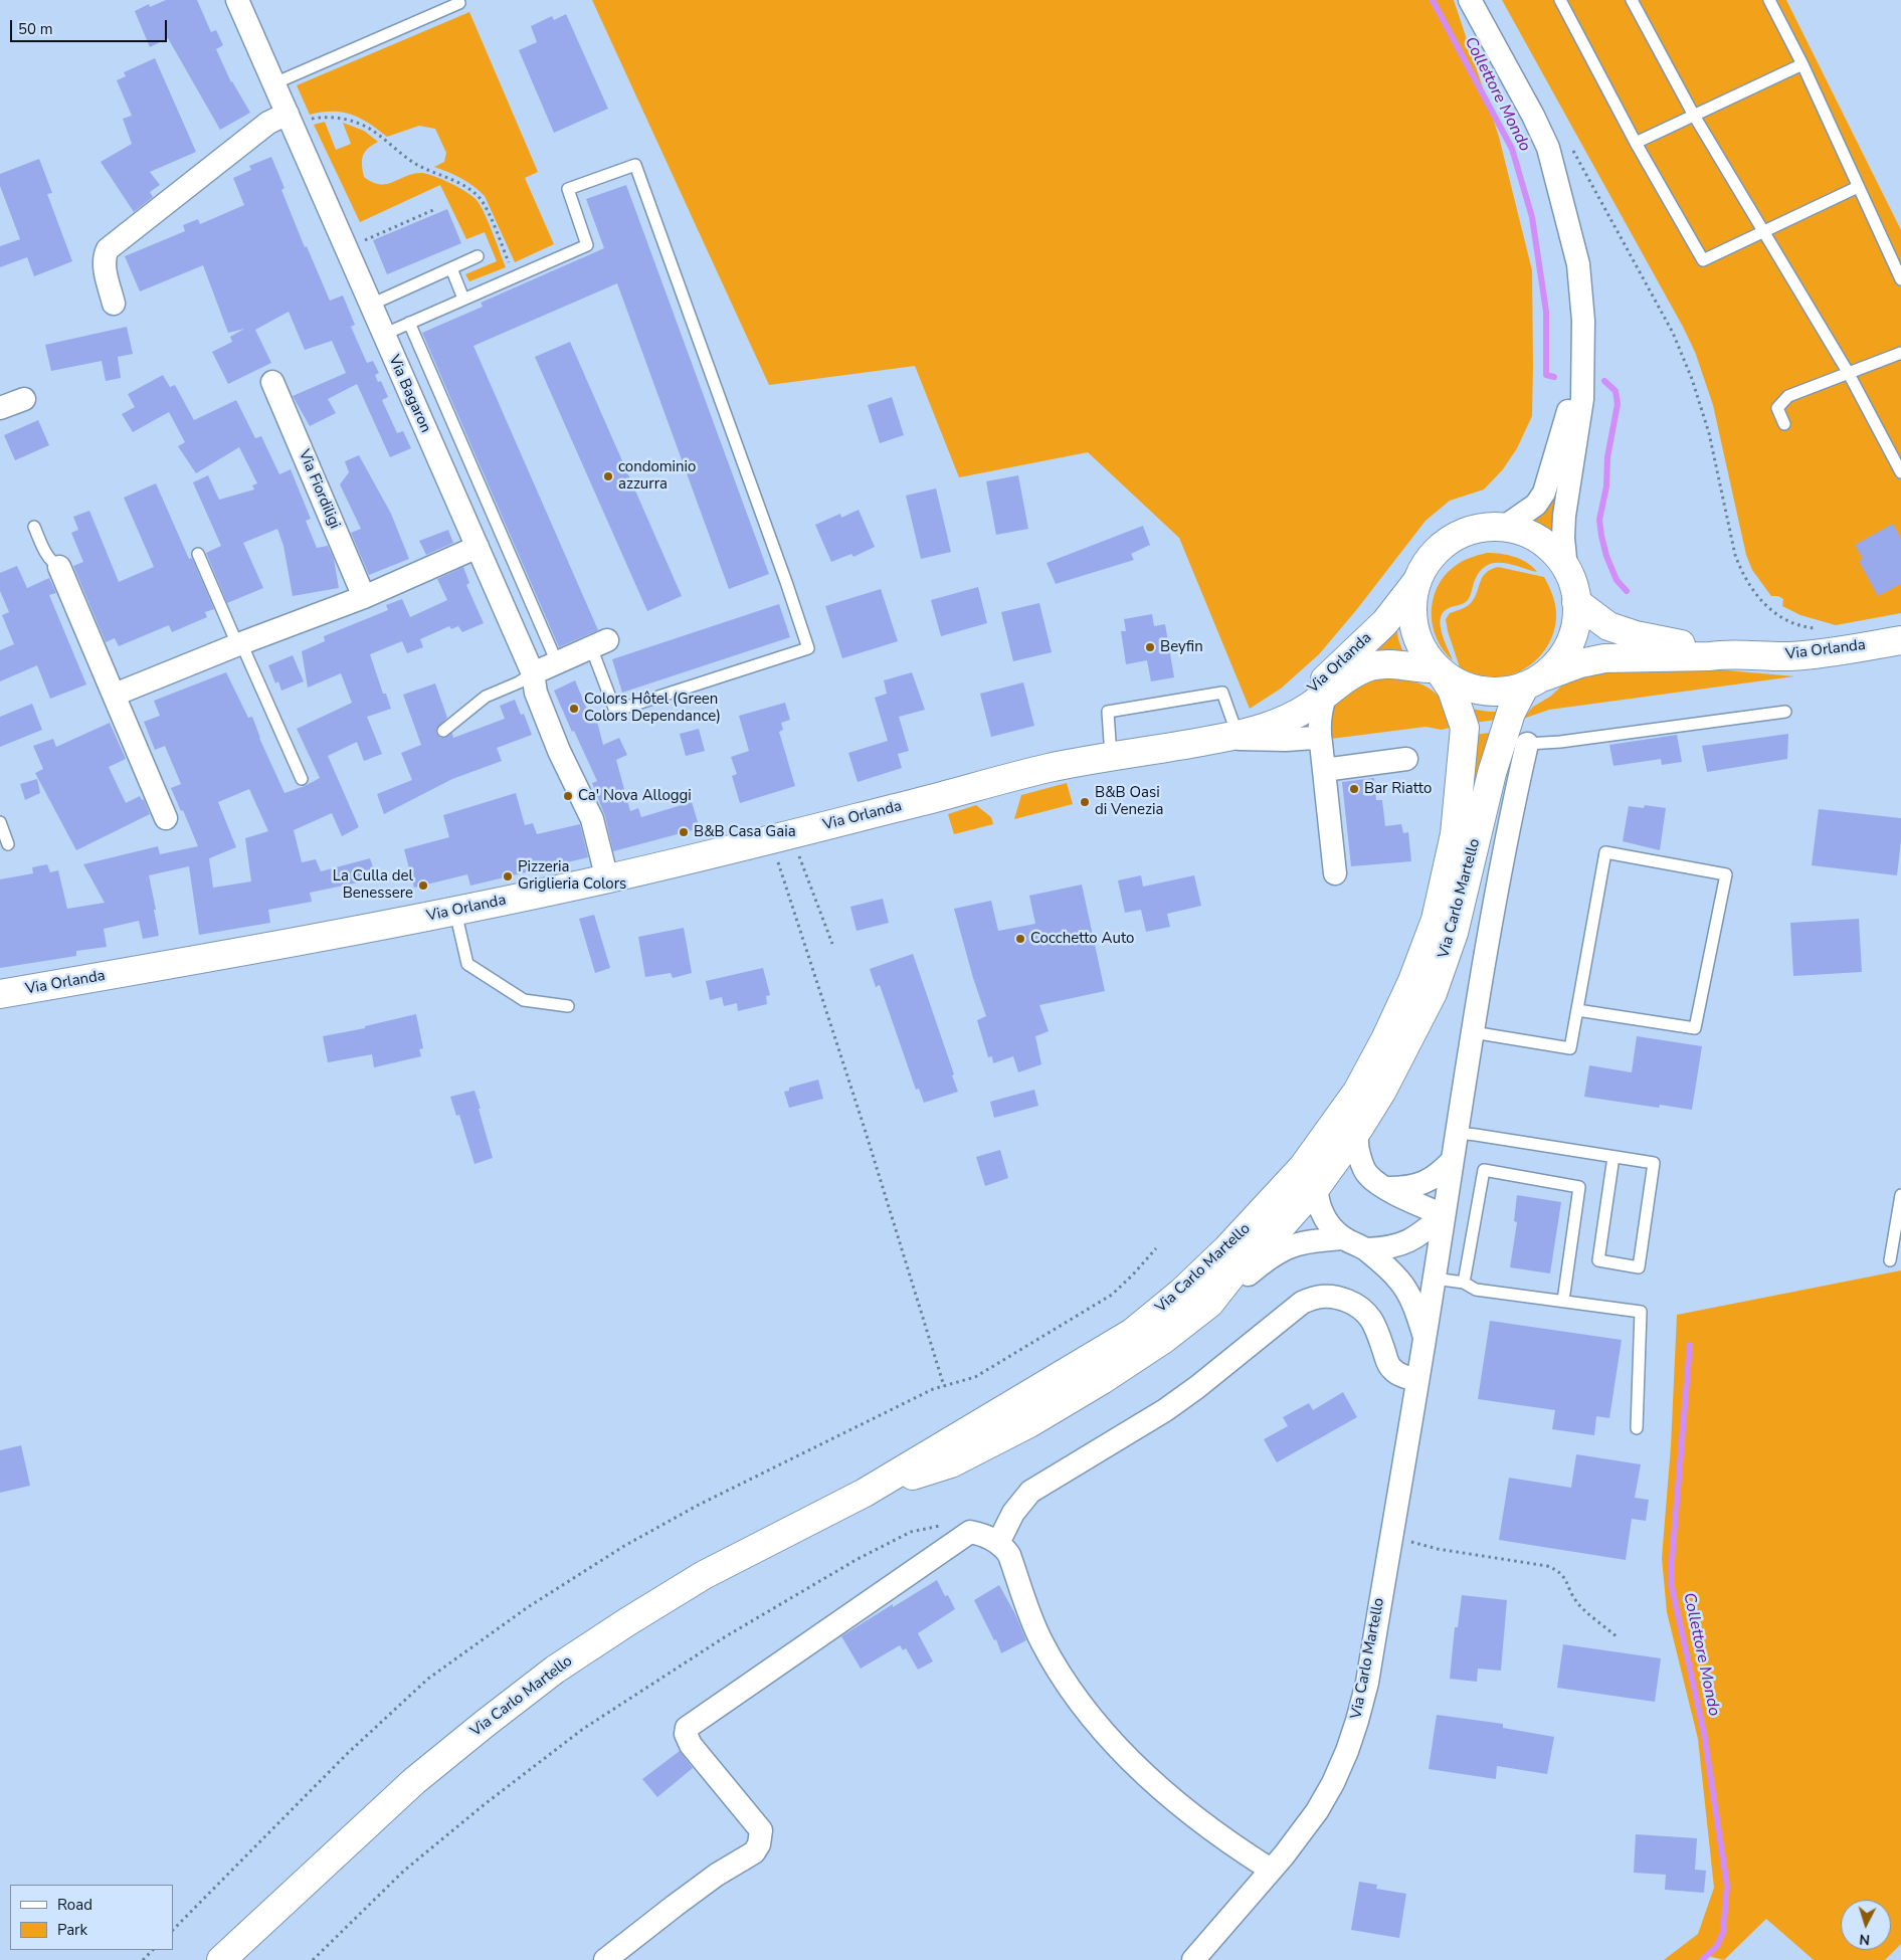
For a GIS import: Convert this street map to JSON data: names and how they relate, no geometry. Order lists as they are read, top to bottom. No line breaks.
{"streets":{"main road":["Via Orlanda","Via Carlo Martello"],"street":["Via Bagaron","Via Fiordiligi"]},"crossings":[["Via Bagaron","Via Orlanda"],["Via Orlanda","Via Carlo Martello"]],"water":["Collettore Mondo"],"places":["condominio azzurra","Beyfin","Colors Hôtel (Green Colors Dependance)","Bar Riatto","Ca' Nova Alloggi","B&B Oasi di Venezia","B&B Casa Gaia","Pizzeria Griglieria Colors","La Culla del Benessere","Cocchetto Auto"],"legend":["Road","Park"],"scale_bar":"50 m","north":"bottom"}
